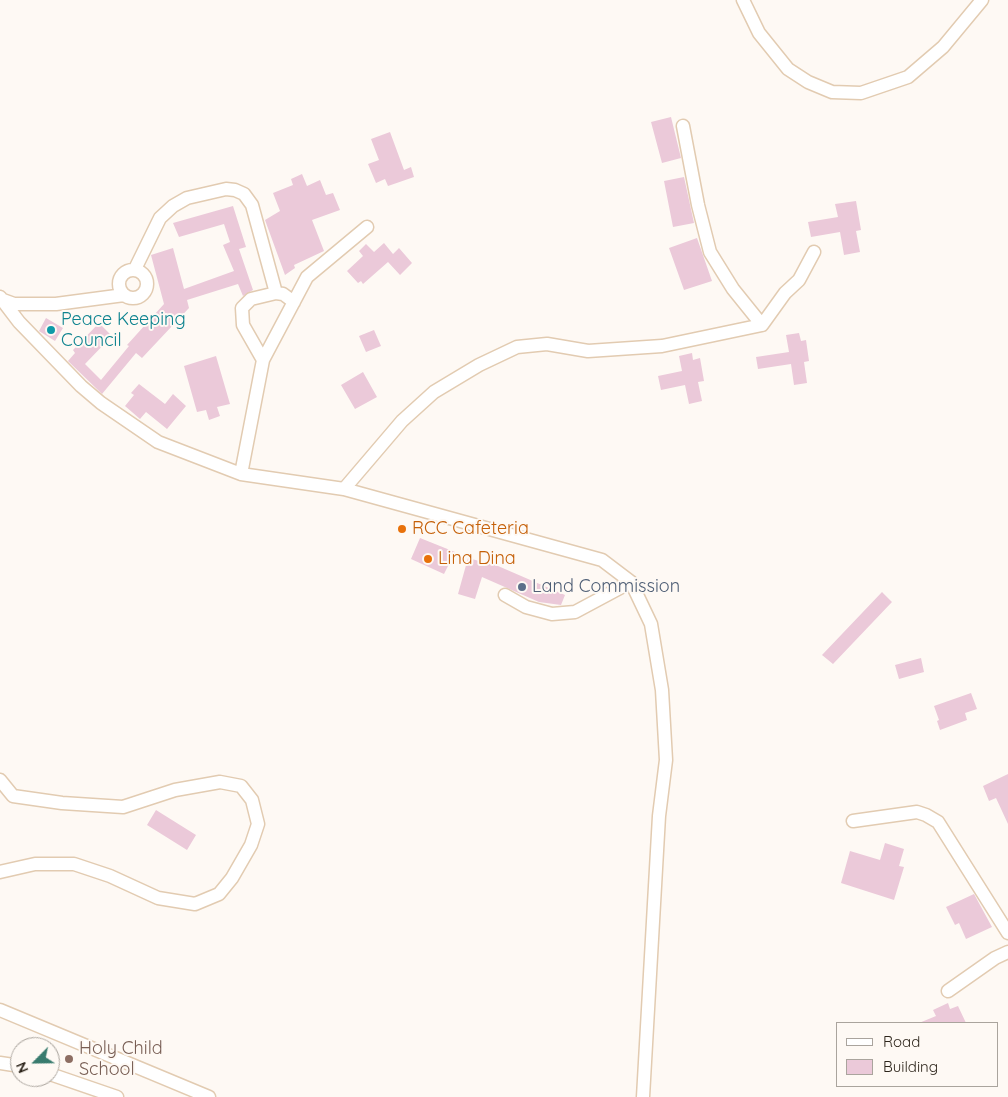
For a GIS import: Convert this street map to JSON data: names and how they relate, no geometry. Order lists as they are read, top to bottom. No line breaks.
{"places":["Peace Keeping Council","RCC Cafeteria","Lina Dina","Land Commission","Holy Child School"],"legend":["Road","Building"],"north":"bottom left"}
